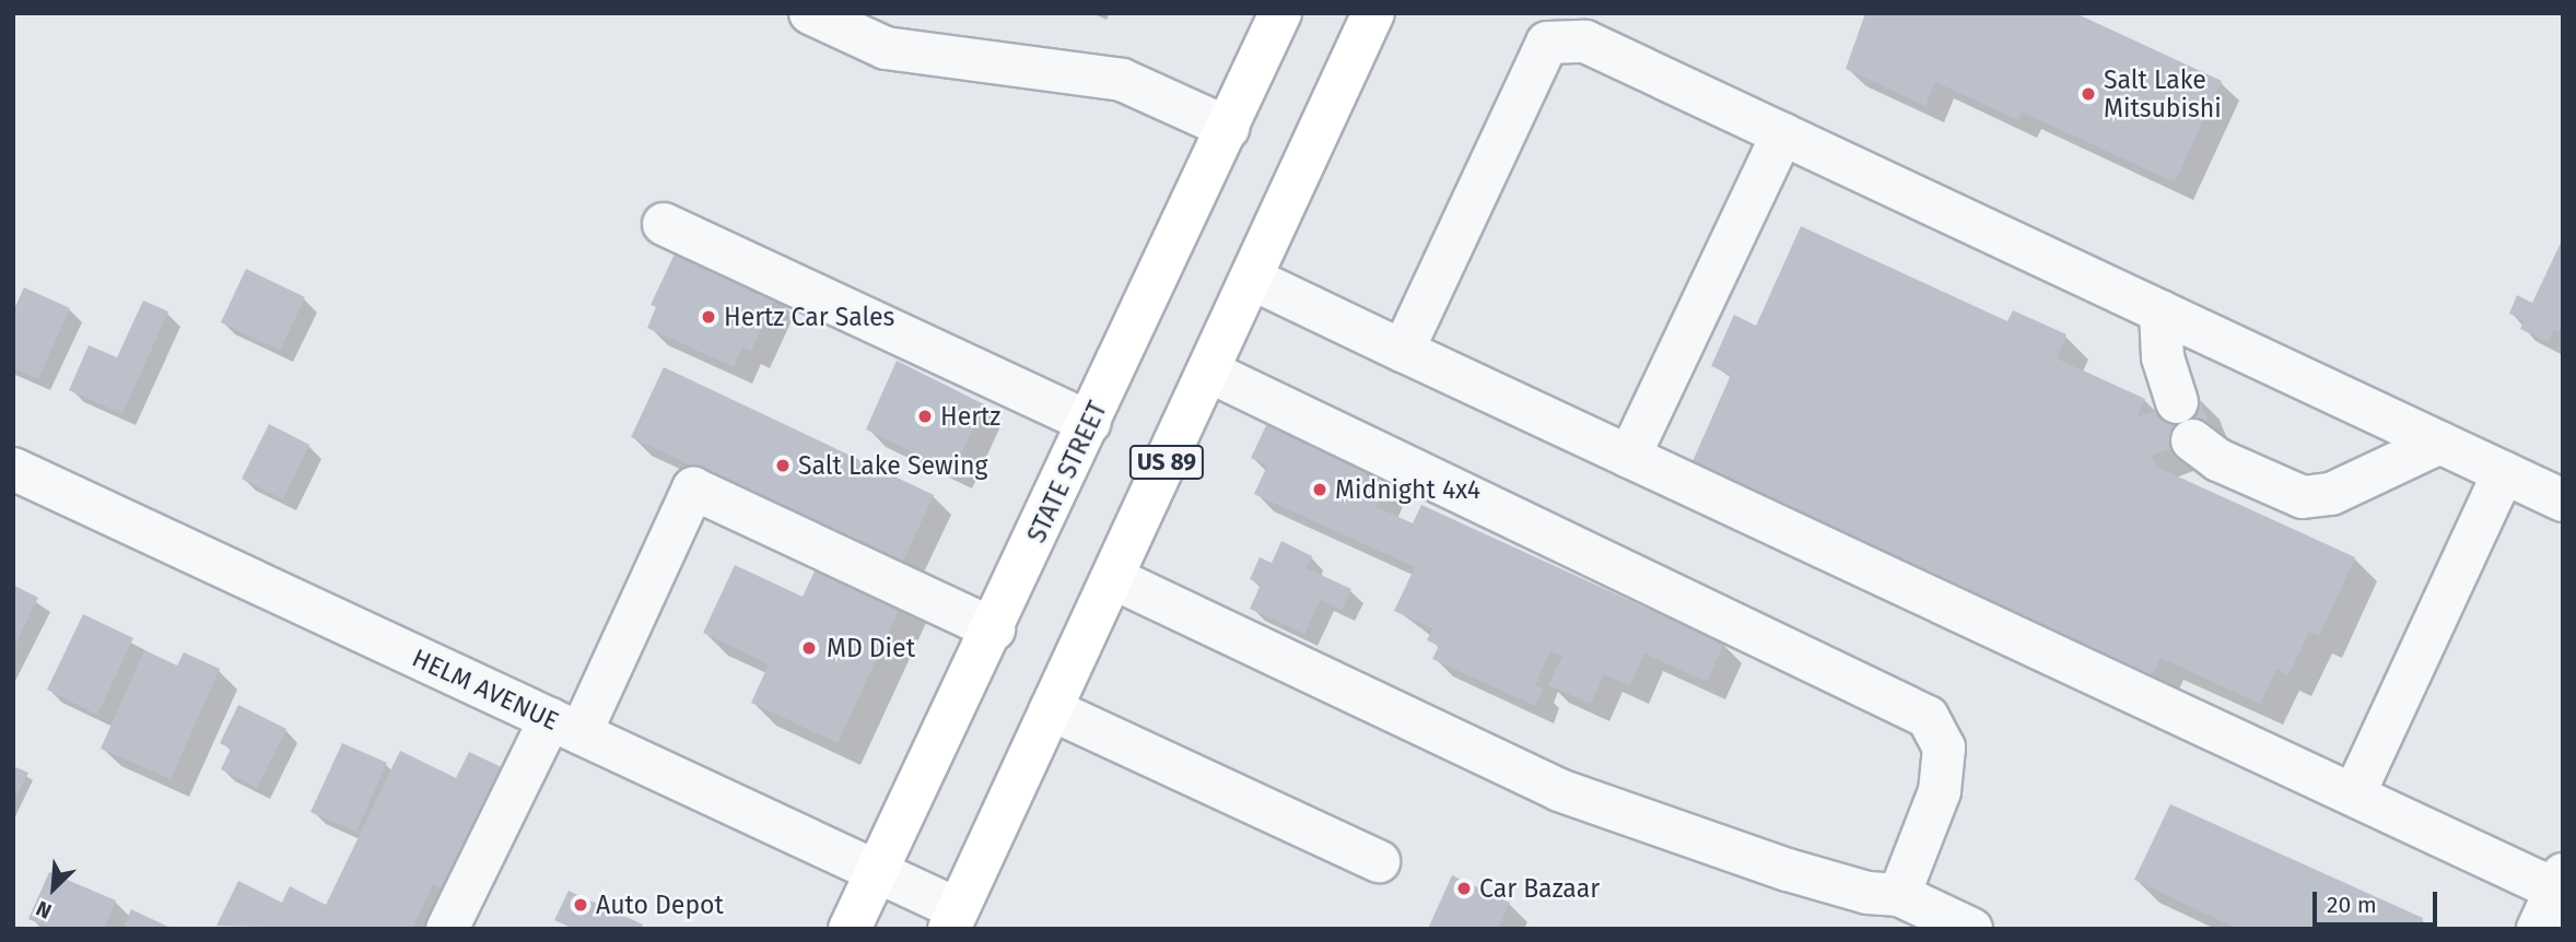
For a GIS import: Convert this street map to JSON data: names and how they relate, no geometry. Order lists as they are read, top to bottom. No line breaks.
{"streets":{"main road":["US 89","STATE STREET"],"street":["HELM AVENUE"]},"crossings":[["US 89","HELM AVENUE"],["STATE STREET","HELM AVENUE"]],"places":["Salt Lake Mitsubishi","Hertz Car Sales","Hertz","Salt Lake Sewing","Midnight 4x4","MD Diet","Car Bazaar","Auto Depot"],"scale_bar":"20 m","north":"bottom left"}
